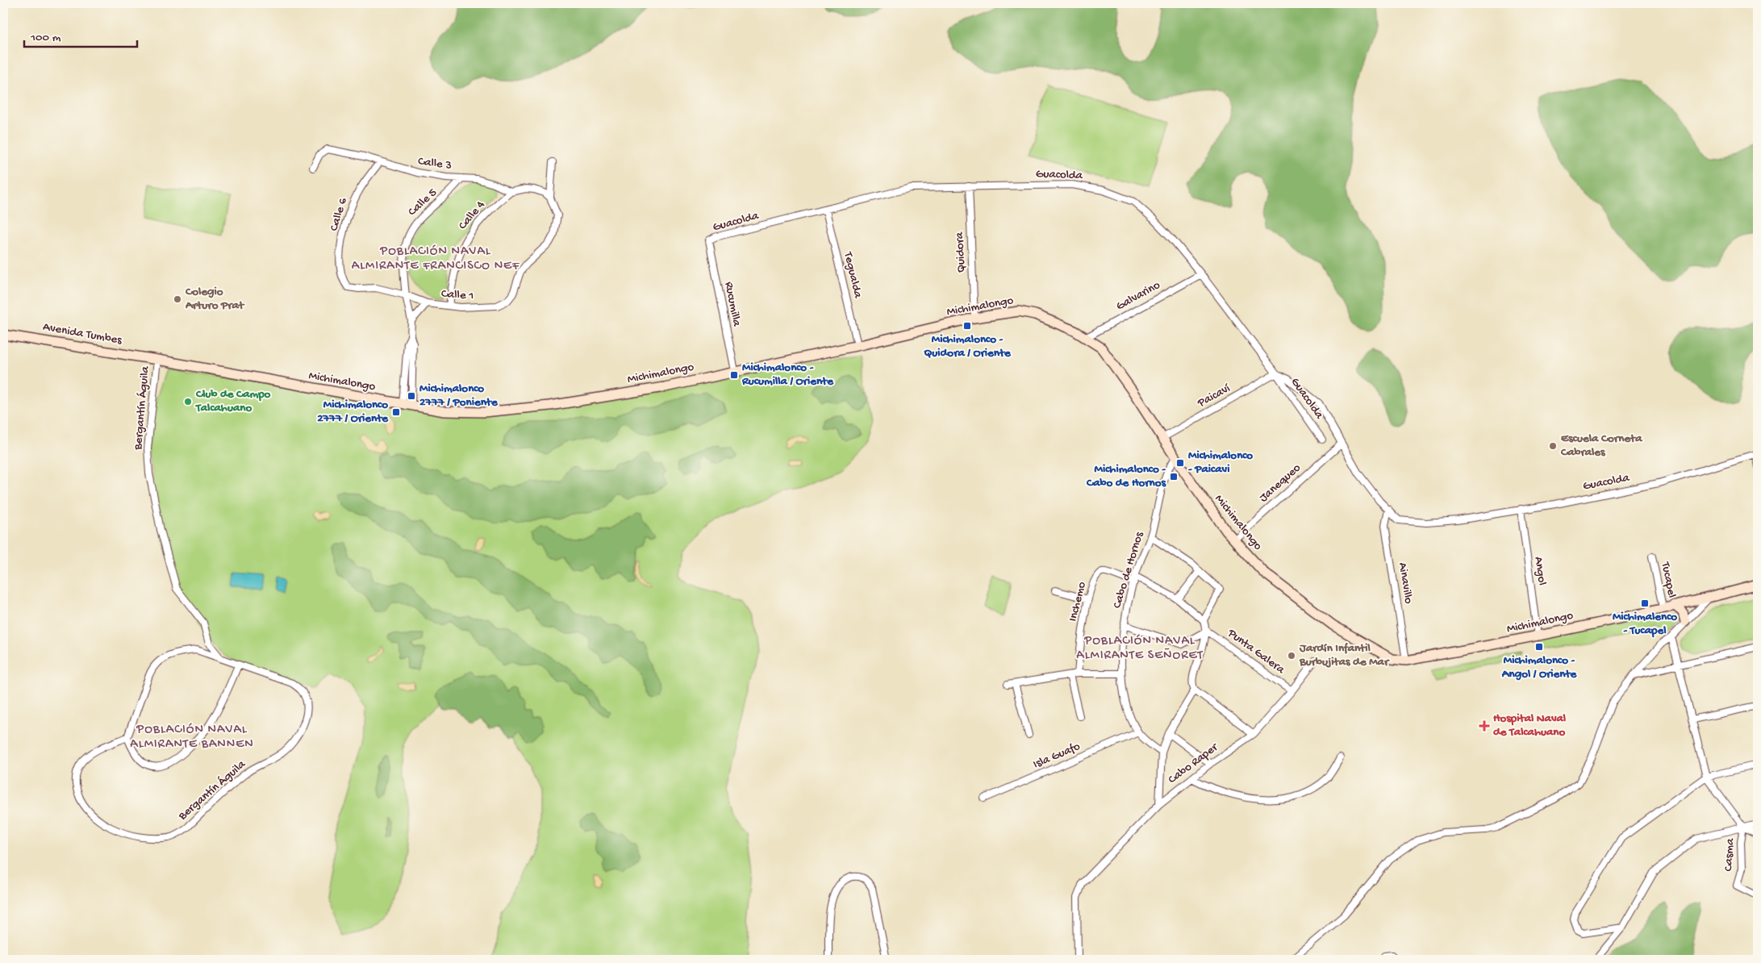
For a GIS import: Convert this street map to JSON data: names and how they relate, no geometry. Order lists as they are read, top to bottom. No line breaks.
{"streets":{"main road":["Michimalongo","Avenida Tumbes"],"street":["Calle 3","Guacolda","Calle 5","Calle 6","Calle 4","Quidora","Tegualda","Calle 1","Galvarino","Rucumilla","Paicaví","Bergantín Águila","Janequeo","Cabo de Hornos","Angol","Tucapel","Ainavillo","Inchemo","Punta Galera","Isla Guafo","Cabo Raper","Casma"]},"crossings":[["Calle 3","Calle 5"],["Calle 3","Calle 6"],["Calle 3","Calle 4"],["Guacolda","Quidora"],["Guacolda","Tegualda"],["Guacolda","Galvarino"],["Guacolda","Rucumilla"],["Guacolda","Paicaví"],["Guacolda","Janequeo"],["Guacolda","Angol"],["Guacolda","Ainavillo"],["Calle 5","Calle 1"],["Calle 6","Calle 1"],["Calle 4","Calle 1"],["Quidora","Michimalongo"],["Tegualda","Michimalongo"],["Galvarino","Michimalongo"],["Rucumilla","Michimalongo"],["Michimalongo","Avenida Tumbes"],["Michimalongo","Paicaví"],["Michimalongo","Bergantín Águila"],["Michimalongo","Janequeo"],["Michimalongo","Cabo de Hornos"],["Michimalongo","Angol"],["Michimalongo","Tucapel"],["Michimalongo","Ainavillo"],["Avenida Tumbes","Bergantín Águila"],["Cabo de Hornos","Inchemo"],["Cabo de Hornos","Isla Guafo"],["Punta Galera","Cabo Raper"]],"districts":["POBLACIÓN NAVAL ALMIRANTE FRANCISCO NEF","POBLACIÓN NAVAL ALMIRANTE SEÑORET","POBLACIÓN NAVAL ALMIRANTE BANNEN"],"places":{"other":["Colegio Arturo Prat","Club de Campo Talcahuano","Escuela Corneta Cabrales","Jardín Infantil Burbujitas de Mar"],"transit":["Michimalonco - Quidora / Oriente","Michimalonco - Rucumilla / Oriente","Michimalonco 2777 / Poniente","Michimalonco 2777 / Oriente","Michimalonco - Paicavi","Michimalonco - Cabo de Hornos","Michimalenco - Tucapel","Michimalonco - Angol / Oriente"],"health":["Hospital Naval de Talcahuano"]},"scale_bar":"100 m"}
